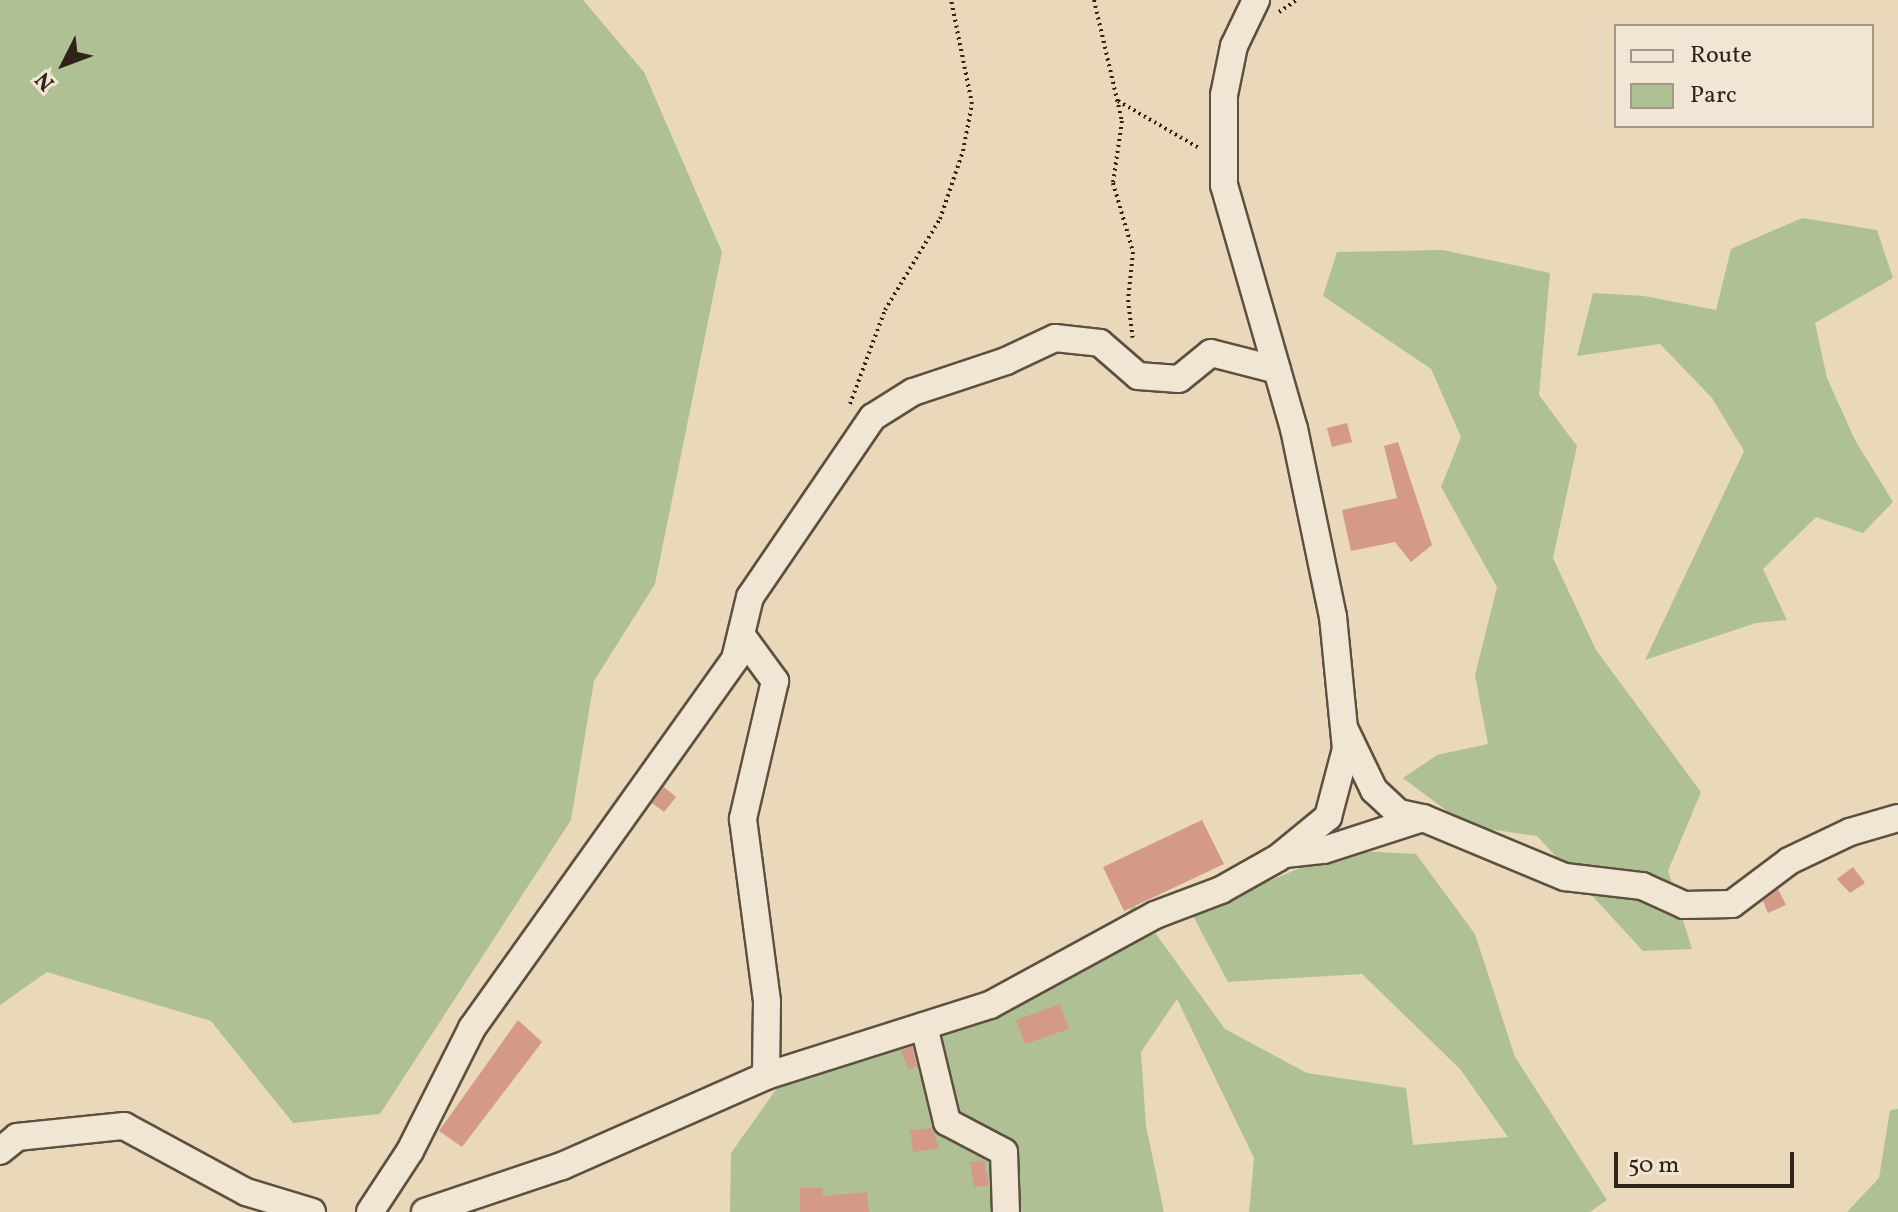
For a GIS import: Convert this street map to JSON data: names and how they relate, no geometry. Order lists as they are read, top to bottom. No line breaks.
{"legend":["Route","Parc"],"scale_bar":"50 m","north":"bottom left"}
